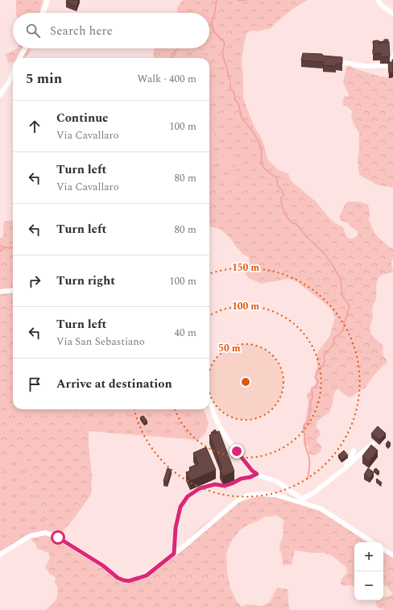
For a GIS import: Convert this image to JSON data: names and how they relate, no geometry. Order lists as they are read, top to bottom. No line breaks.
{"page":{"search":"Search here","heading":["5 min","Walk · 400 m"],"list":[["Continue","Via Cavallaro","100 m"],["Turn left","Via Cavallaro","80 m"],["Turn left","80 m"],["Turn right","100 m"],["Turn left","Via San Sebastiano","40 m"],"Arrive at destination"],"map_buttons":["+","−"]},"rings":["150 m","100 m","50 m"]}
